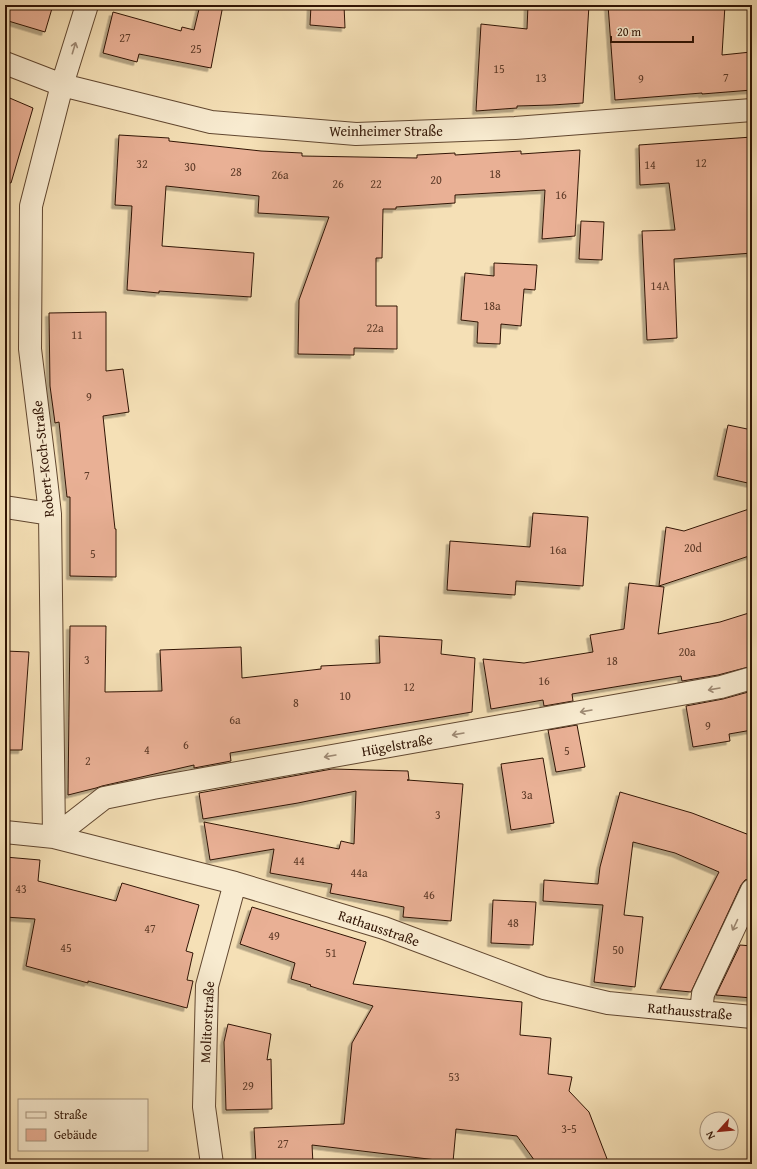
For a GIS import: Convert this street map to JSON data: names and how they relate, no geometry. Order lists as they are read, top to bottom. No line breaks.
{"streets":{"street":["Weinheimer Straße","Robert-Koch-Straße","Hügelstraße","Rathausstraße","Molitorstraße"]},"crossings":[["Weinheimer Straße","Robert-Koch-Straße"],["Robert-Koch-Straße","Hügelstraße"],["Robert-Koch-Straße","Rathausstraße"],["Hügelstraße","Rathausstraße"],["Rathausstraße","Molitorstraße"]],"one_way":["Hügelstraße"],"house_numbers":["27","25","15","13","7","9","12","32","14","30","28","18","26a","20","26","22","16","14A","18a","22a","11","9","7","20d","16a","5","20a","3","18","16","12","10","8","6a","9","6","4","5","2","3a","3","44","44a","43","46","48","47","49","45","50","51","53","29","3-5","27"],"legend":["Straße","Gebäude"],"scale_bar":"20 m","north":"bottom left"}
